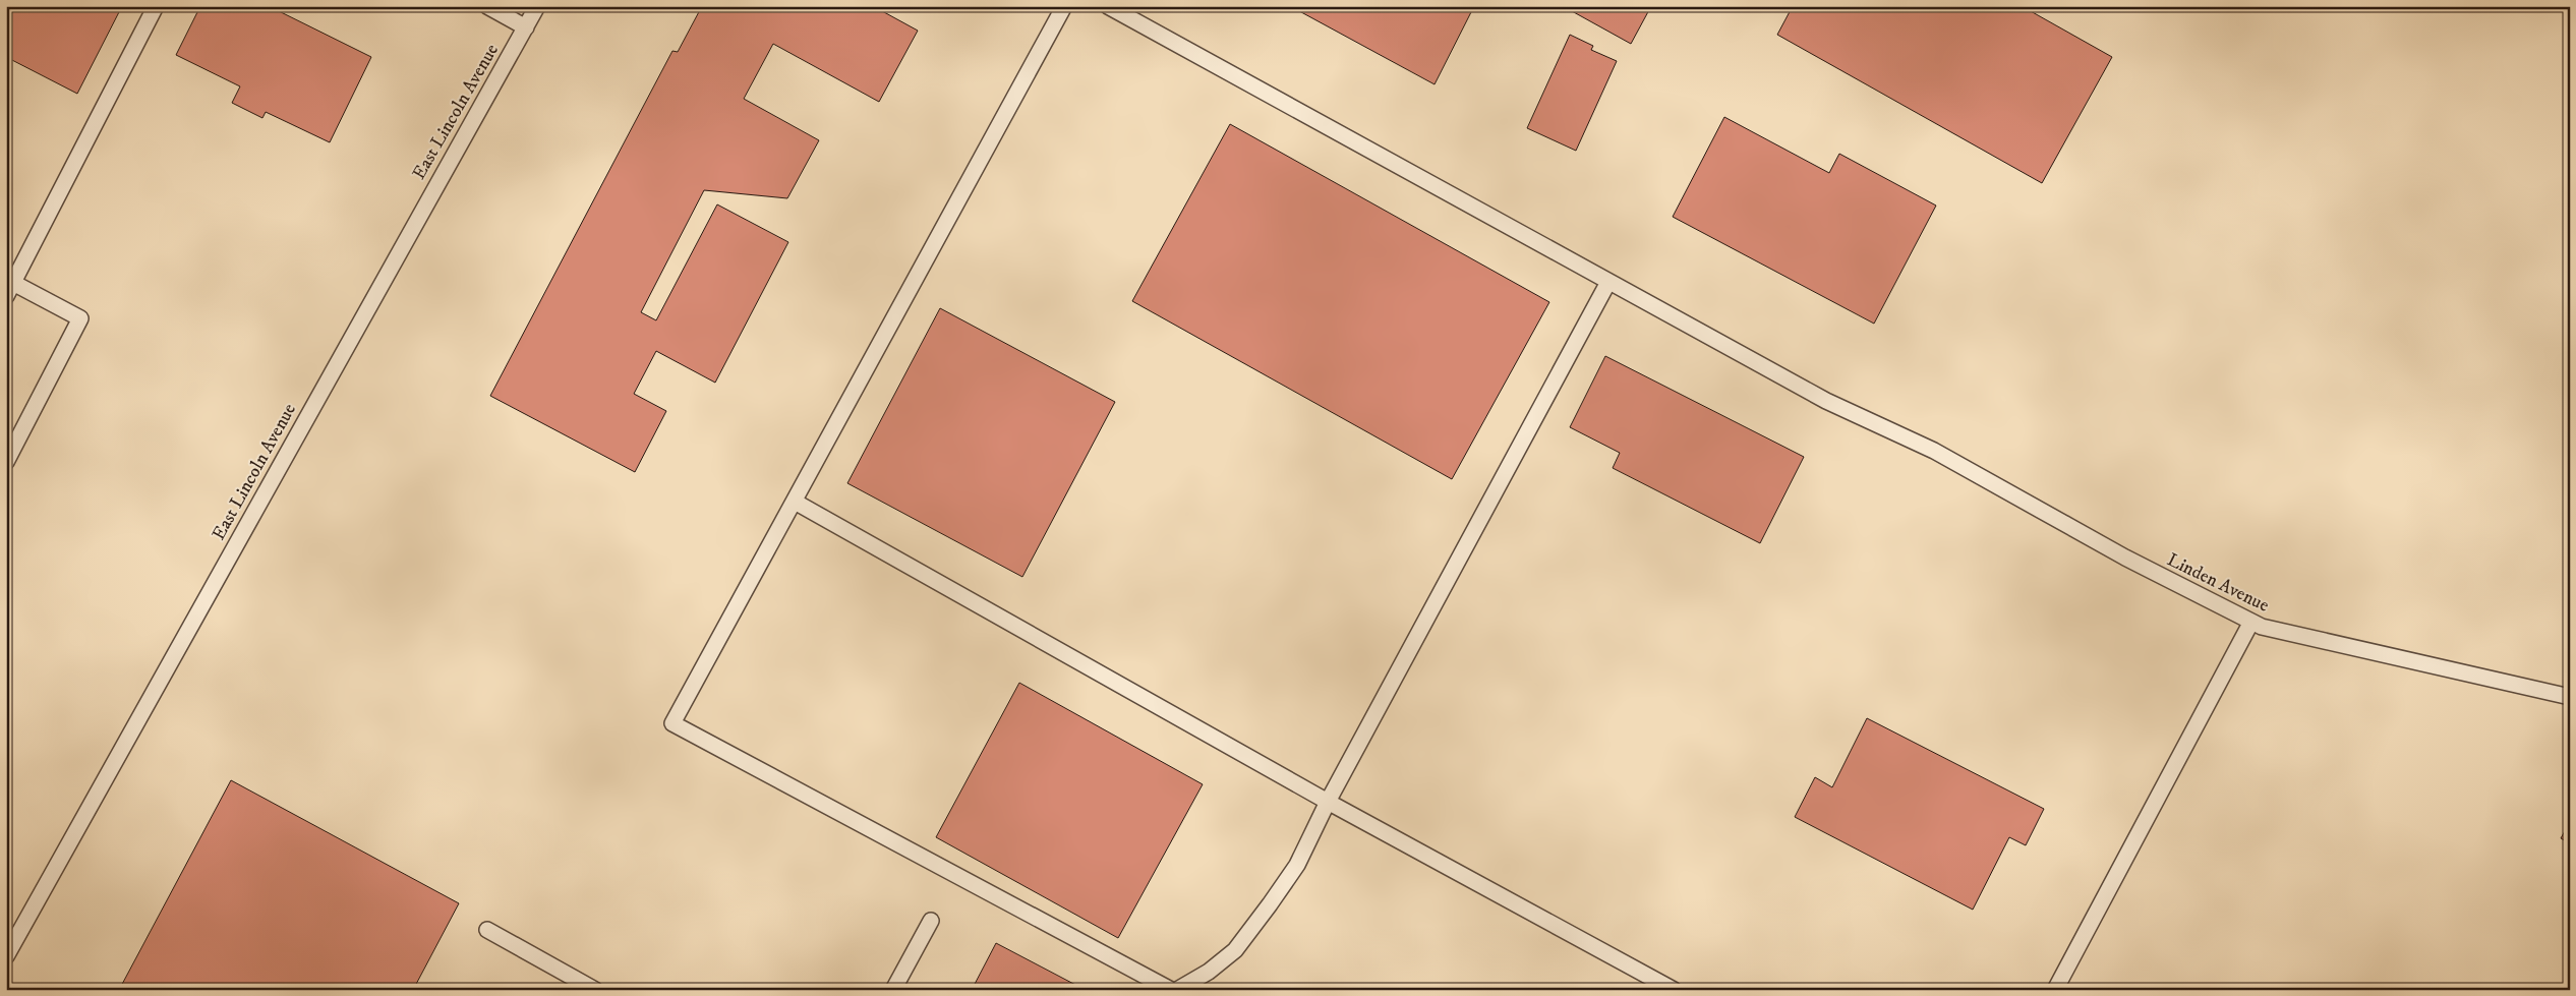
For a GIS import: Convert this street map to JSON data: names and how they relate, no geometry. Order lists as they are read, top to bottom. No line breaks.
{"streets":{"lane":["East Lincoln Avenue","Linden Avenue"]}}
